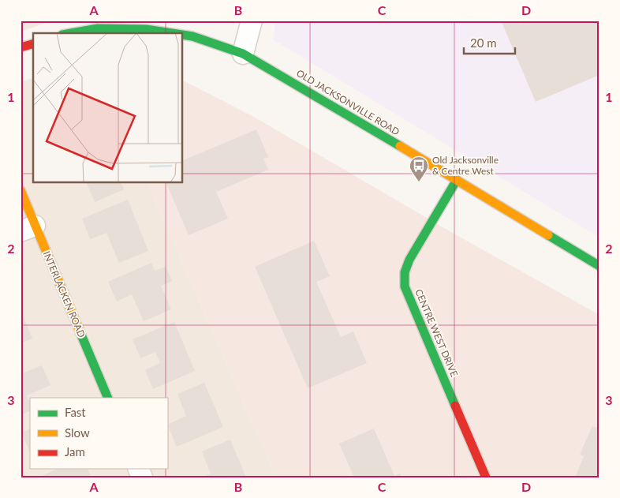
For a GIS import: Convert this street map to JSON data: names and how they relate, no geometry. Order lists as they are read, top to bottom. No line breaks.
{"streets":{"street":["OLD JACKSONVILLE ROAD","INTERLACKEN ROAD","CENTRE WEST DRIVE"]},"crossings":[["OLD JACKSONVILLE ROAD","CENTRE WEST DRIVE"]],"places":{"bus stop":["Old Jacksonville & Centre West"]},"legend":["Fast","Slow","Jam"],"scale_bar":"20 m","grid":{"columns":["A","B","C","D"],"rows":["1","2","3"]}}
